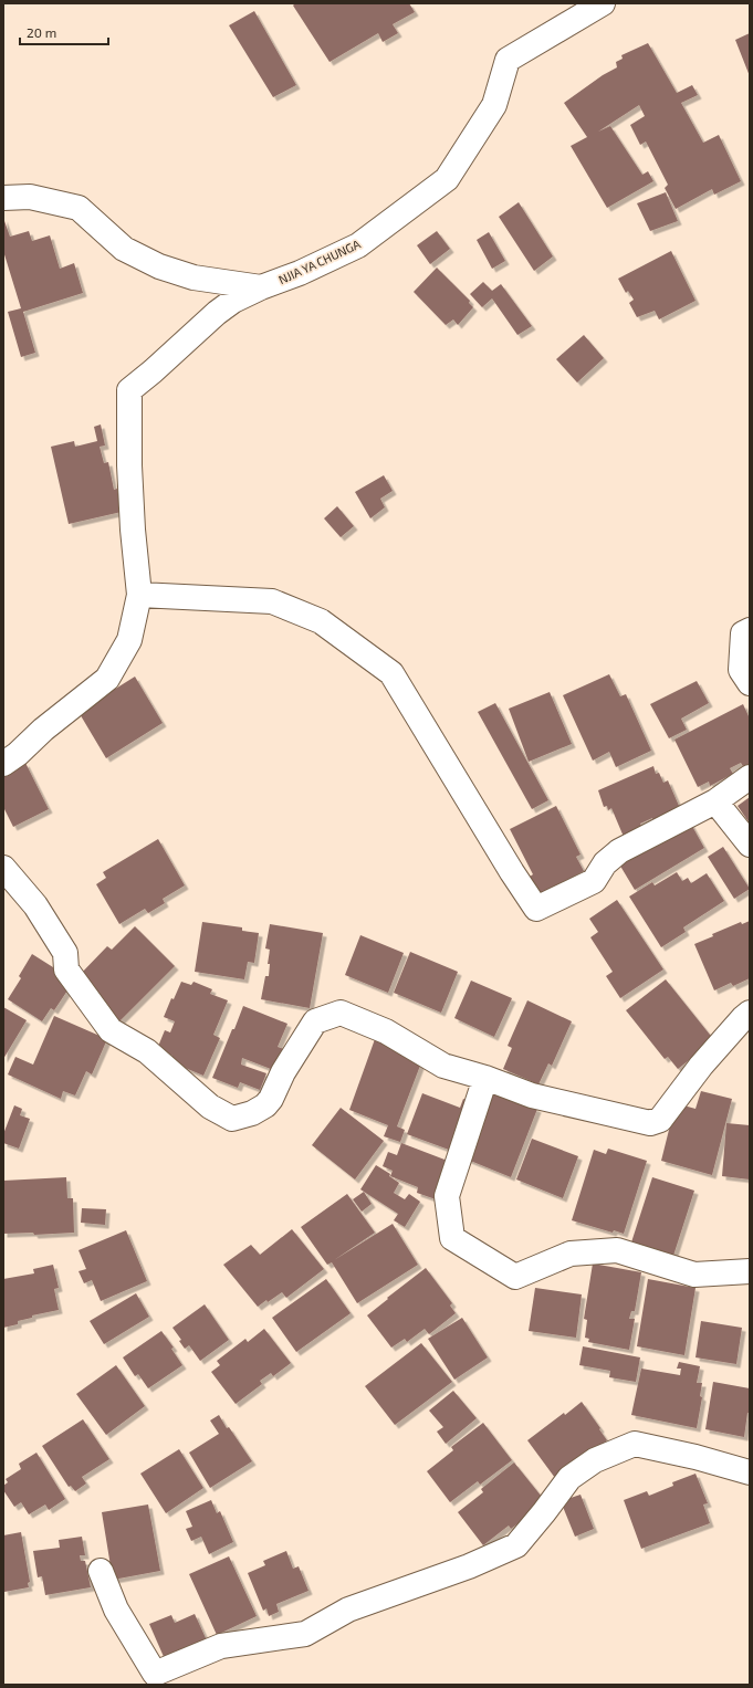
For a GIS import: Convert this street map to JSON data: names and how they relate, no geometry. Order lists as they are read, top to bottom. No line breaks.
{"streets":{"street":["NJIA YA CHUNGA"]},"scale_bar":"20 m"}
